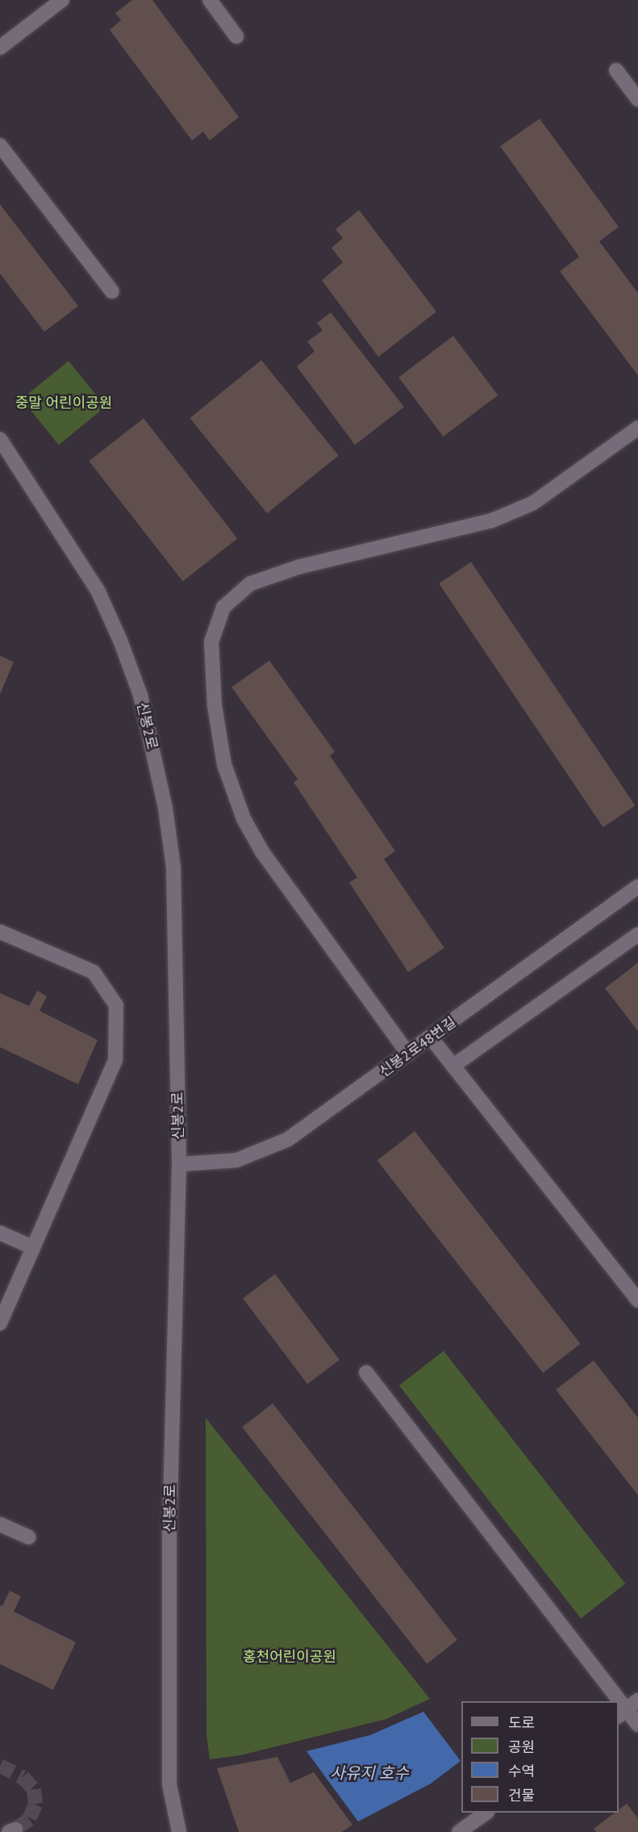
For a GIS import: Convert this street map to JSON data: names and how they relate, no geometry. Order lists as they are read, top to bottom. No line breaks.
{"streets":{"street":["신봉2로","신봉2로48번길"]},"crossings":[["신봉2로","신봉2로48번길"]],"water":["사유지 호수"],"parks":["중말 어린이공원","홍천어린이공원"],"legend":["도로","공원","수역","건물"]}
